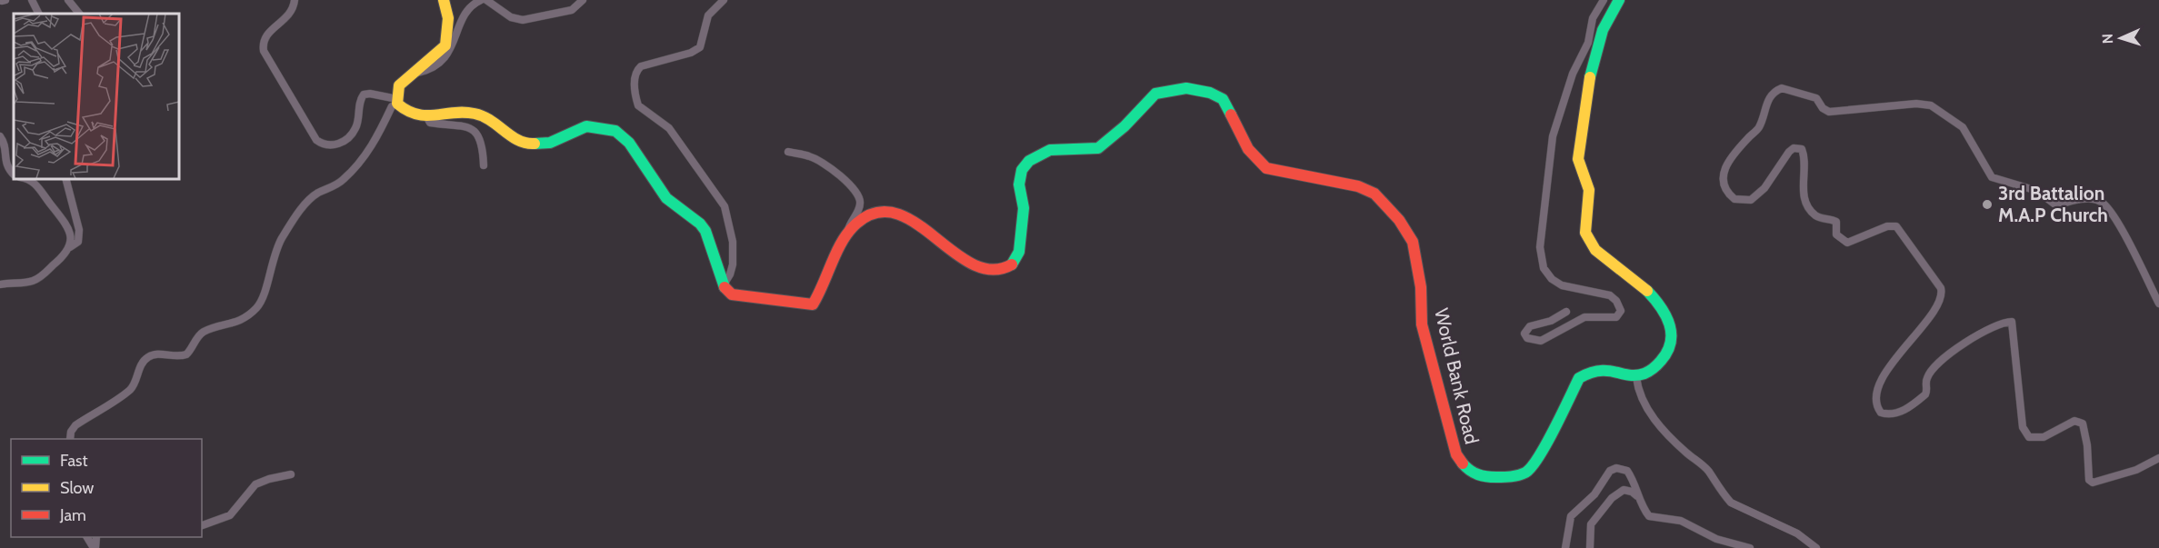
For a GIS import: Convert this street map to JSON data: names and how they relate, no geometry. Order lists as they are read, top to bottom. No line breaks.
{"streets":{"main road":["World Bank Road"]},"places":["3rd Battalion M.A.P Church"],"legend":["Fast","Slow","Jam"],"north":"left"}
